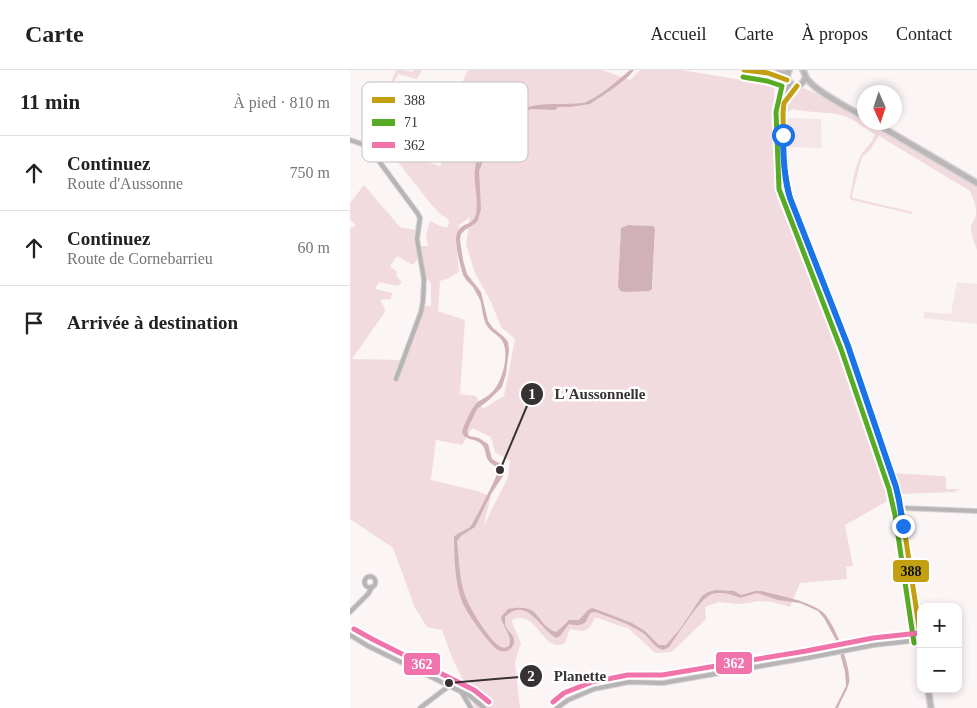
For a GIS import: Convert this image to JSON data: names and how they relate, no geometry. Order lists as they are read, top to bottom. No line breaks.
{"places":["L'Aussonnelle","Planette"],"lines":["transit line 388","transit line 71","transit line 362"],"legend":["388","71","362"],"north":"bottom","page":{"header":"Carte","nav":["Accueil","Carte","À propos","Contact"],"heading":["11 min","À pied · 810 m"],"list":[["Continuez","Route d'Aussonne","750 m"],["Continuez","Route de Cornebarrieu","60 m"],"Arrivée à destination"],"map_buttons":["+","−"]}}
